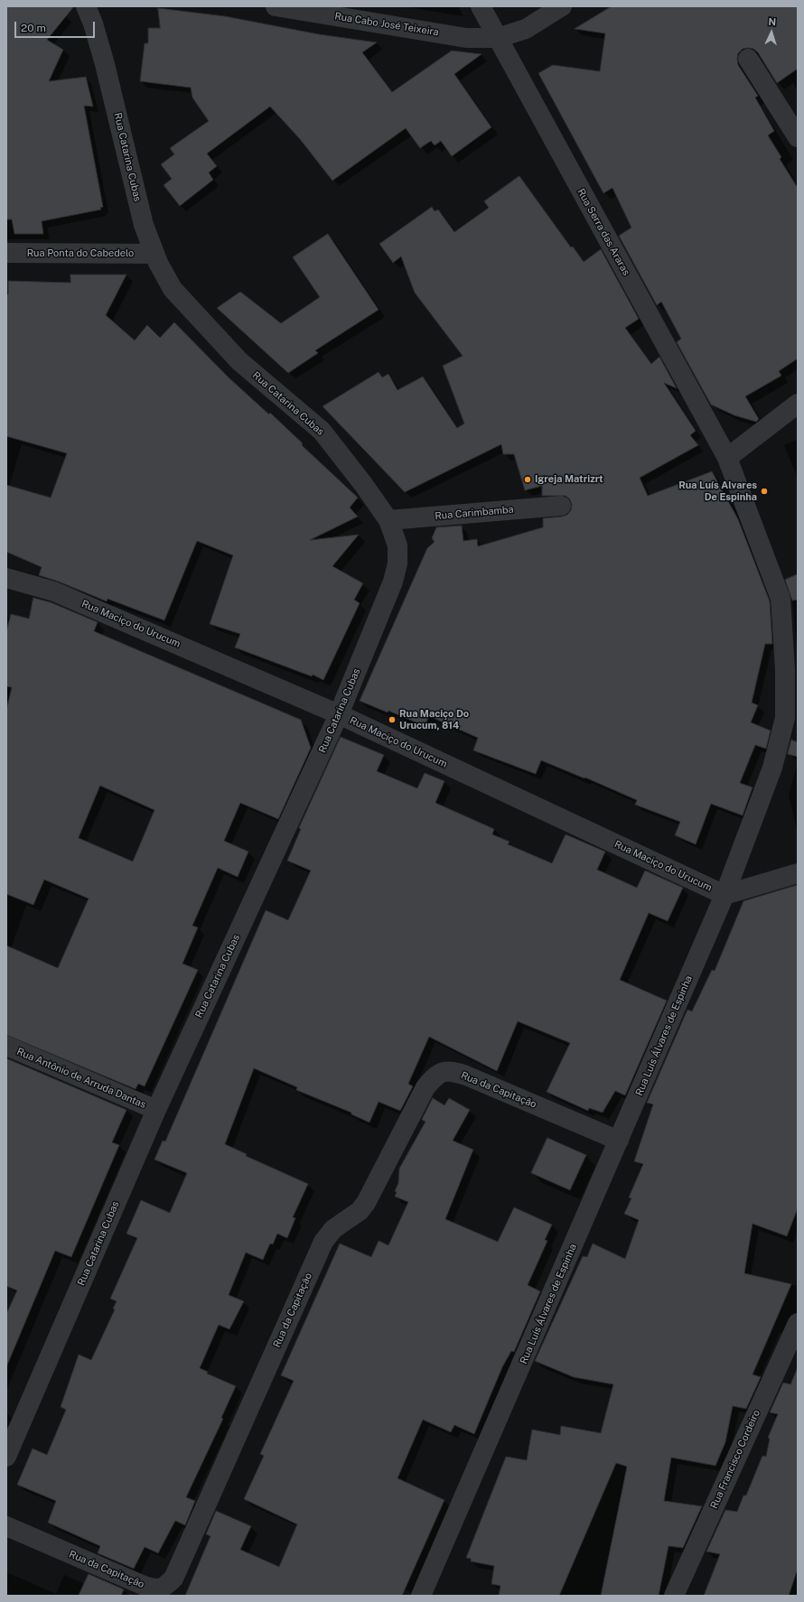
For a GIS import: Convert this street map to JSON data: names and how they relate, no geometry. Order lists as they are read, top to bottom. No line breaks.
{"streets":{"street":["Rua Cabo José Teixeira","Rua Catarina Cubas","Rua Serra das Araras","Rua Ponta do Cabedelo","Rua Carimbamba","Rua Maciço do Urucum","Rua Luís Álvares de Espinha","Rua Antônio de Arruda Dantas","Rua da Capitação","Rua Francisco Cordeiro"]},"crossings":[["Rua Cabo José Teixeira","Rua Serra das Araras"],["Rua Catarina Cubas","Rua Ponta do Cabedelo"],["Rua Catarina Cubas","Rua Carimbamba"],["Rua Catarina Cubas","Rua Maciço do Urucum"],["Rua Catarina Cubas","Rua Antônio de Arruda Dantas"],["Rua Serra das Araras","Rua Luís Álvares de Espinha"],["Rua Maciço do Urucum","Rua Luís Álvares de Espinha"],["Rua Luís Álvares de Espinha","Rua da Capitação"]],"places":["Igreja Matrizrt","Rua Luís Alvares De Espinha","Rua Maciço Do Urucum, 814"],"scale_bar":"20 m","north":"top"}
